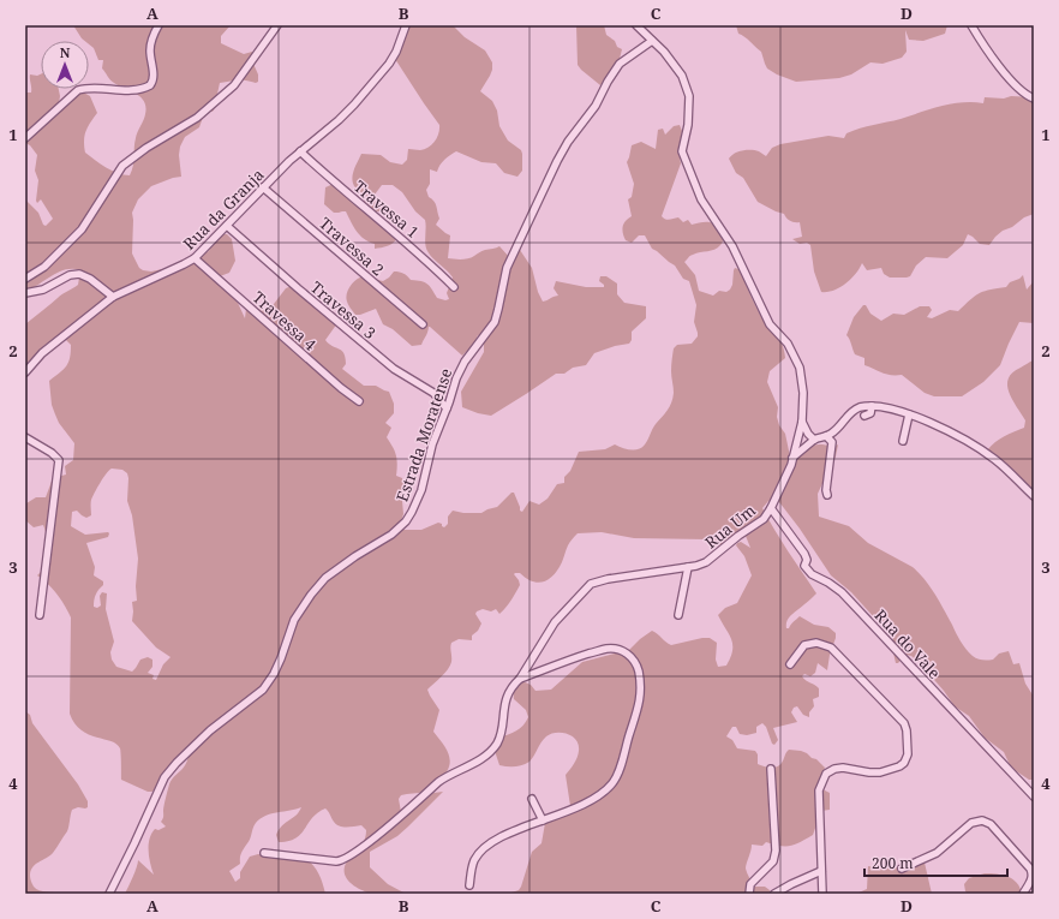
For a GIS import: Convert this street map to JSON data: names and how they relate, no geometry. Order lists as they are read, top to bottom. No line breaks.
{"streets":{"street":["Rua da Granja","Travessa 1","Travessa 2","Travessa 3","Travessa 4","Estrada Moratense","Rua Um","Rua do Vale"]},"crossings":[["Rua da Granja","Travessa 1"],["Rua da Granja","Travessa 2"],["Rua da Granja","Travessa 3"],["Rua da Granja","Travessa 4"],["Travessa 3","Estrada Moratense"],["Rua Um","Rua do Vale"]],"scale_bar":"200 m","north":"top","grid":{"columns":["A","B","C","D"],"rows":["1","2","3","4"]}}
